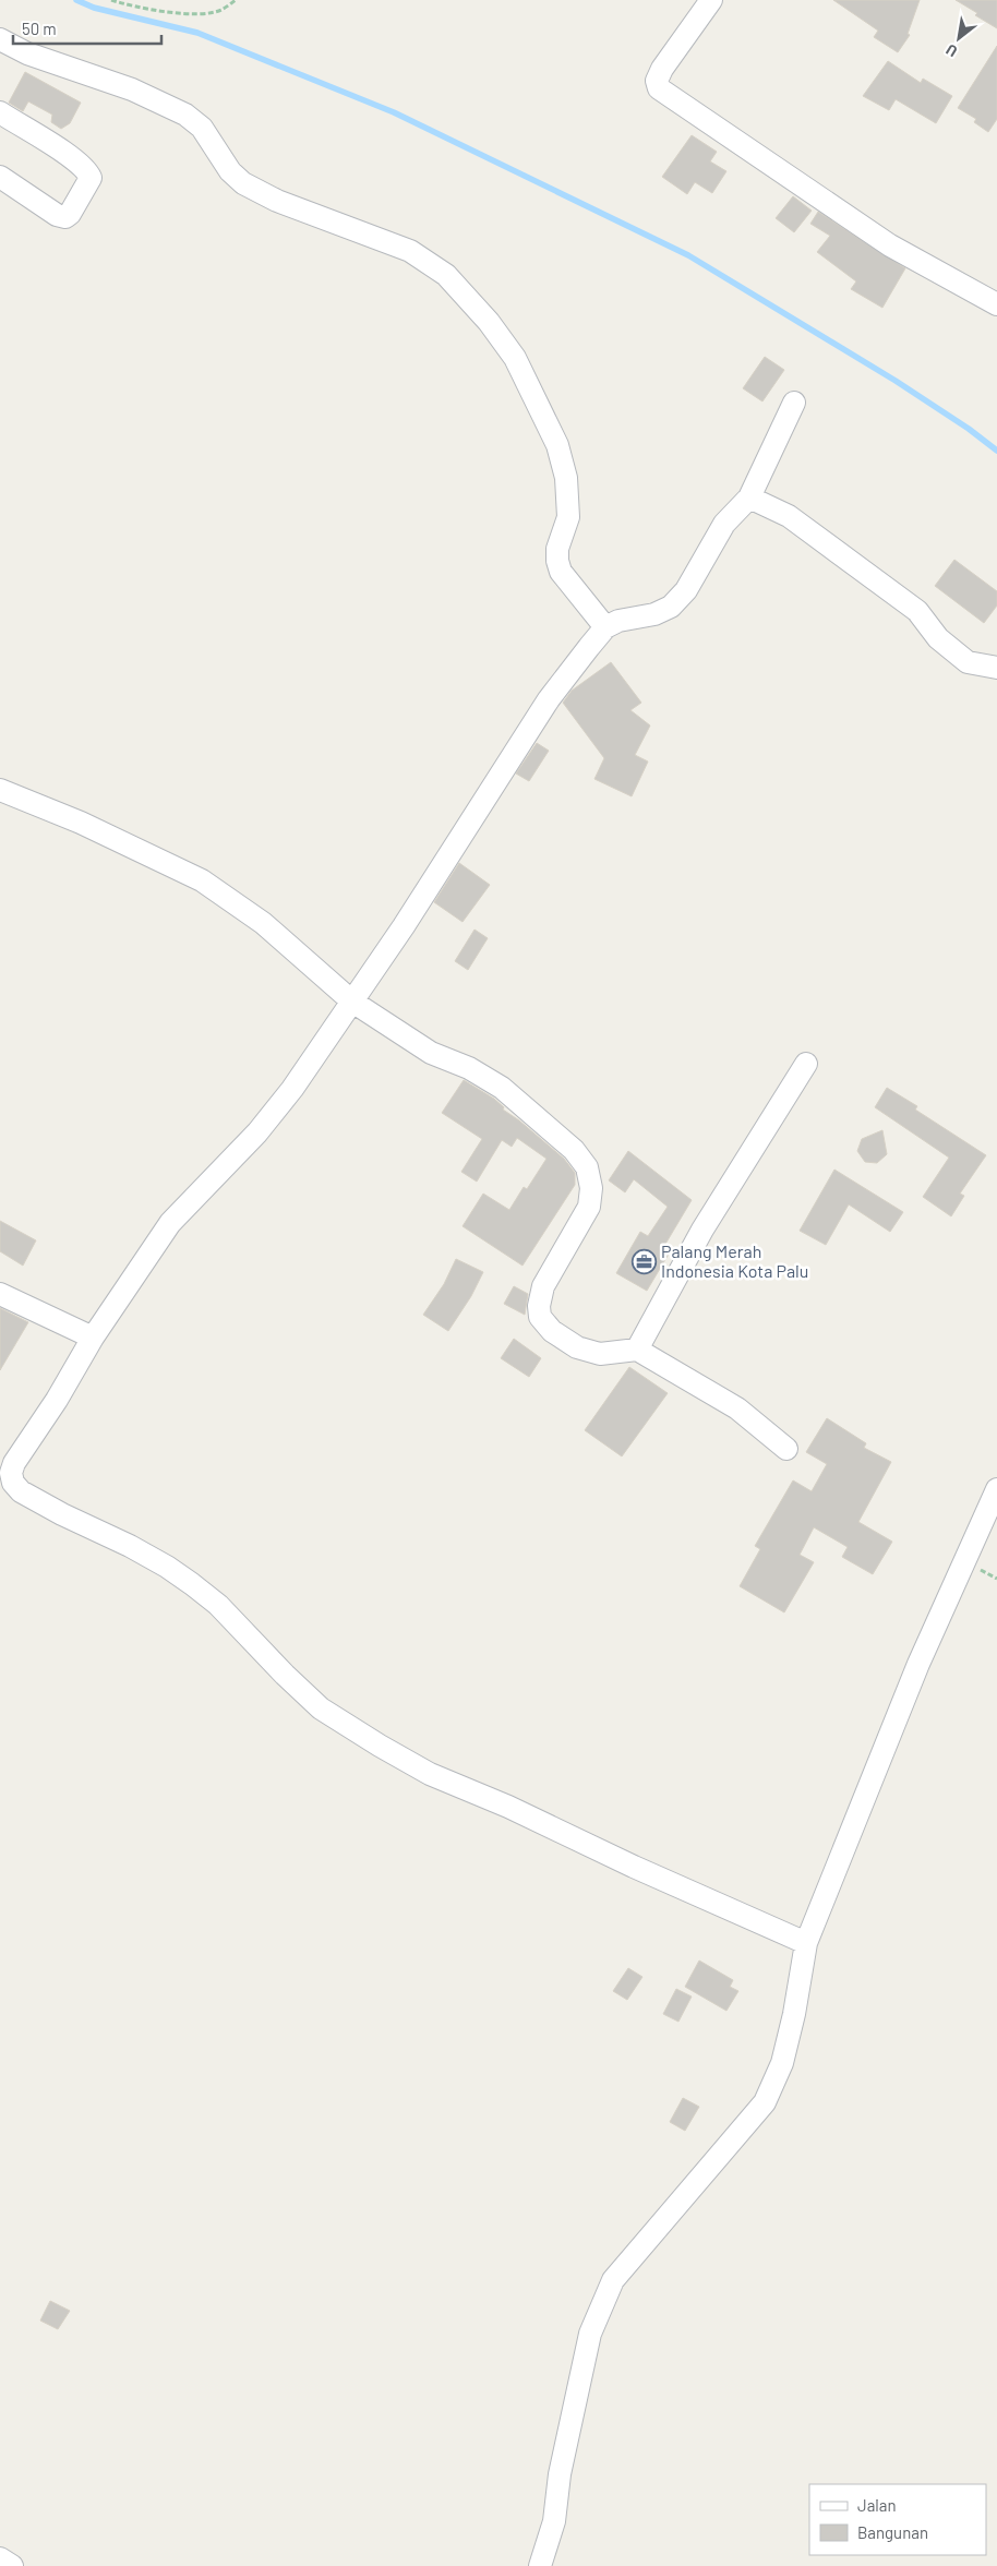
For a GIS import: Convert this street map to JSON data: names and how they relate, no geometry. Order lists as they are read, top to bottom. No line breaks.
{"places":{"office":["Palang Merah Indonesia Kota Palu"]},"legend":["Jalan","Bangunan"],"scale_bar":"50 m","north":"bottom left"}
